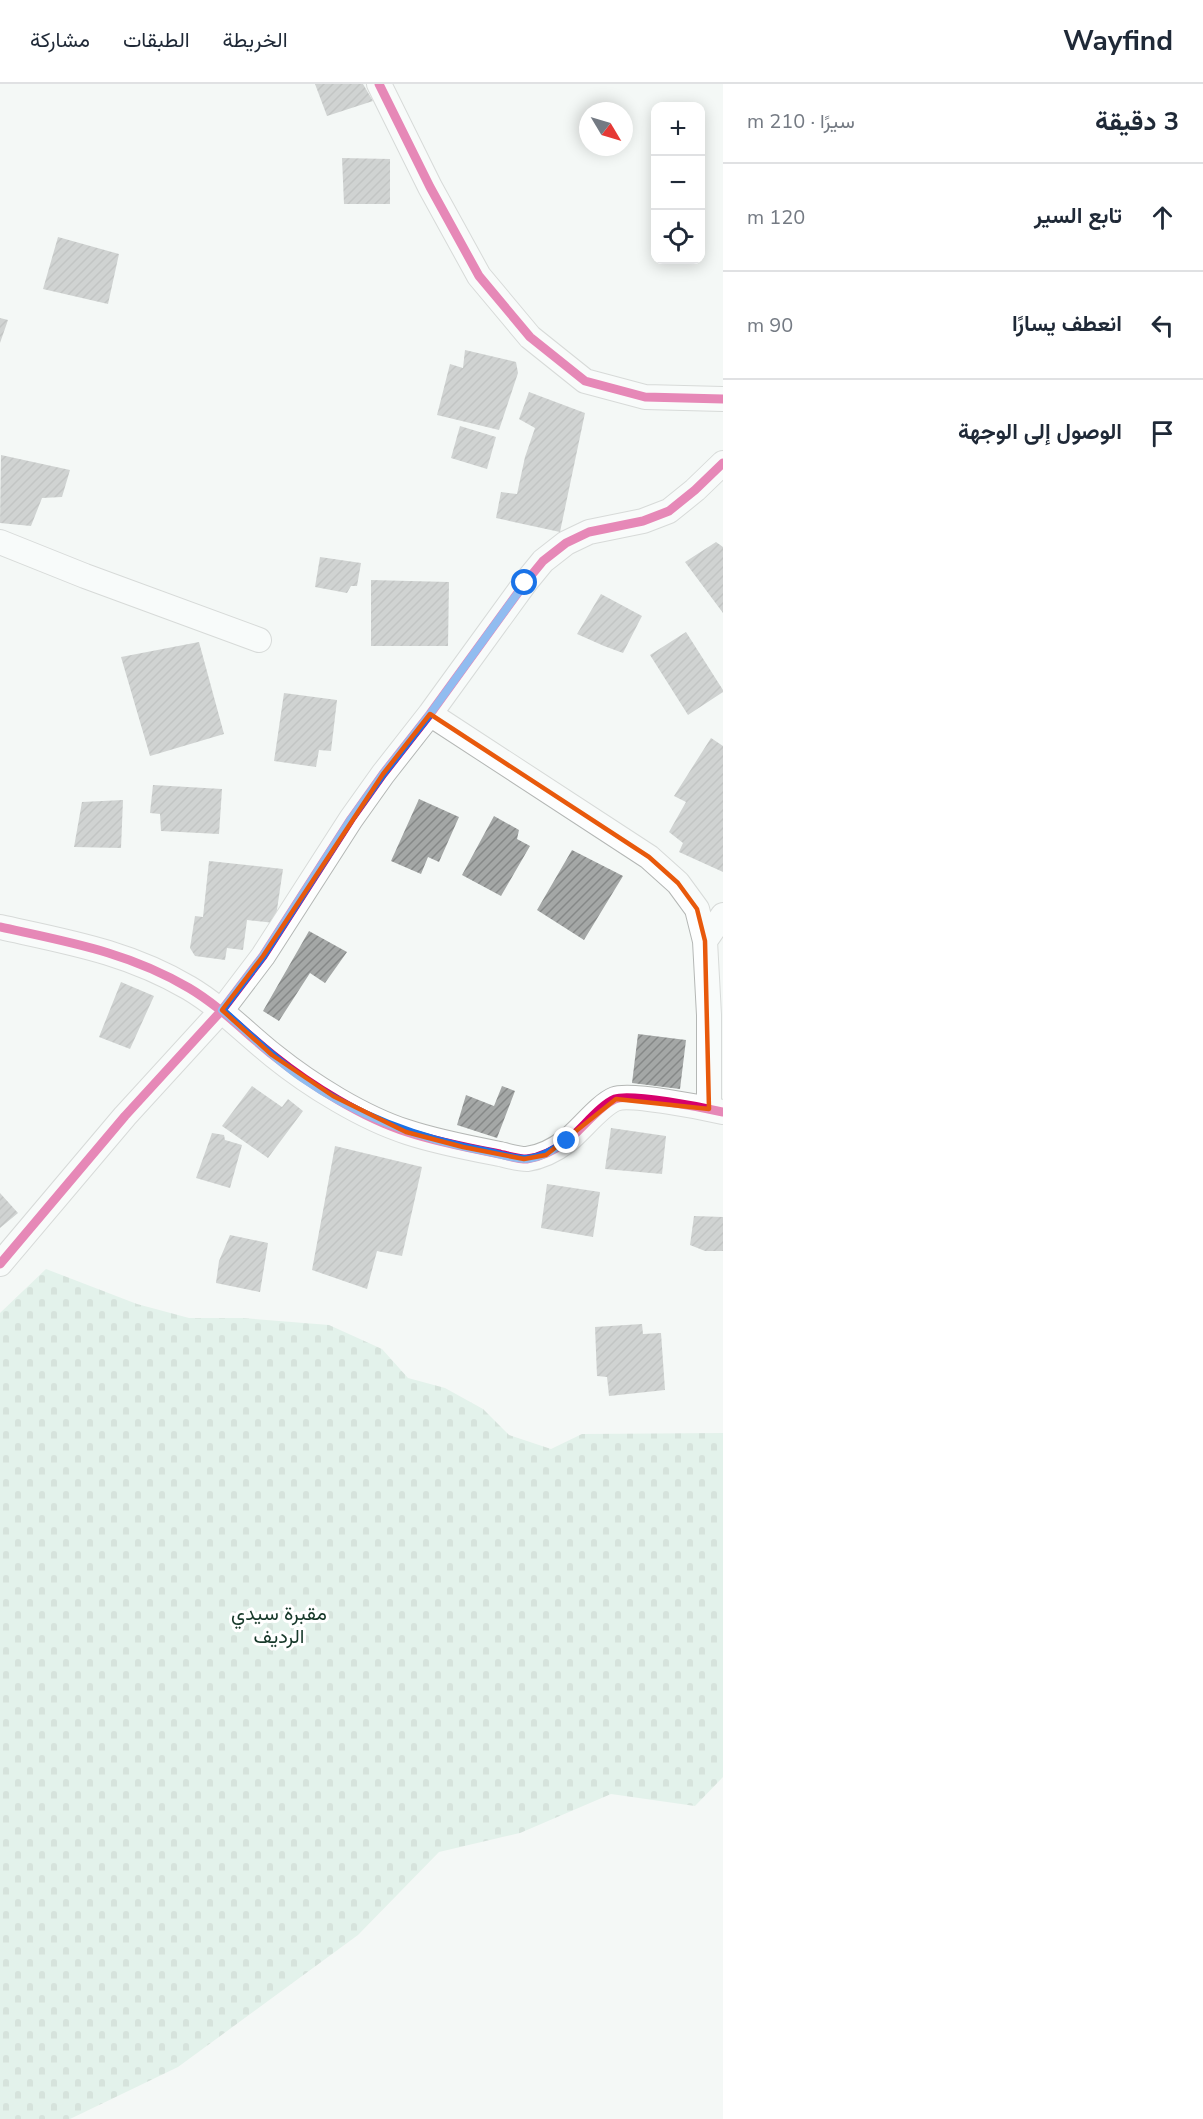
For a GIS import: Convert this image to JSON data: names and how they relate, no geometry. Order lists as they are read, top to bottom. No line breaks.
{"parks":["مقبرة سيدي الرديف"],"north":"bottom right","page":{"header":"Wayfind","nav":["الخريطة","الطبقات","مشاركة"],"heading":["3 دقيقة","سيرًا · 210 m"],"map_buttons":["+","−"],"list":[["تابع السير","120 m"],["انعطف يسارًا","90 m"],"الوصول إلى الوجهة"]}}
